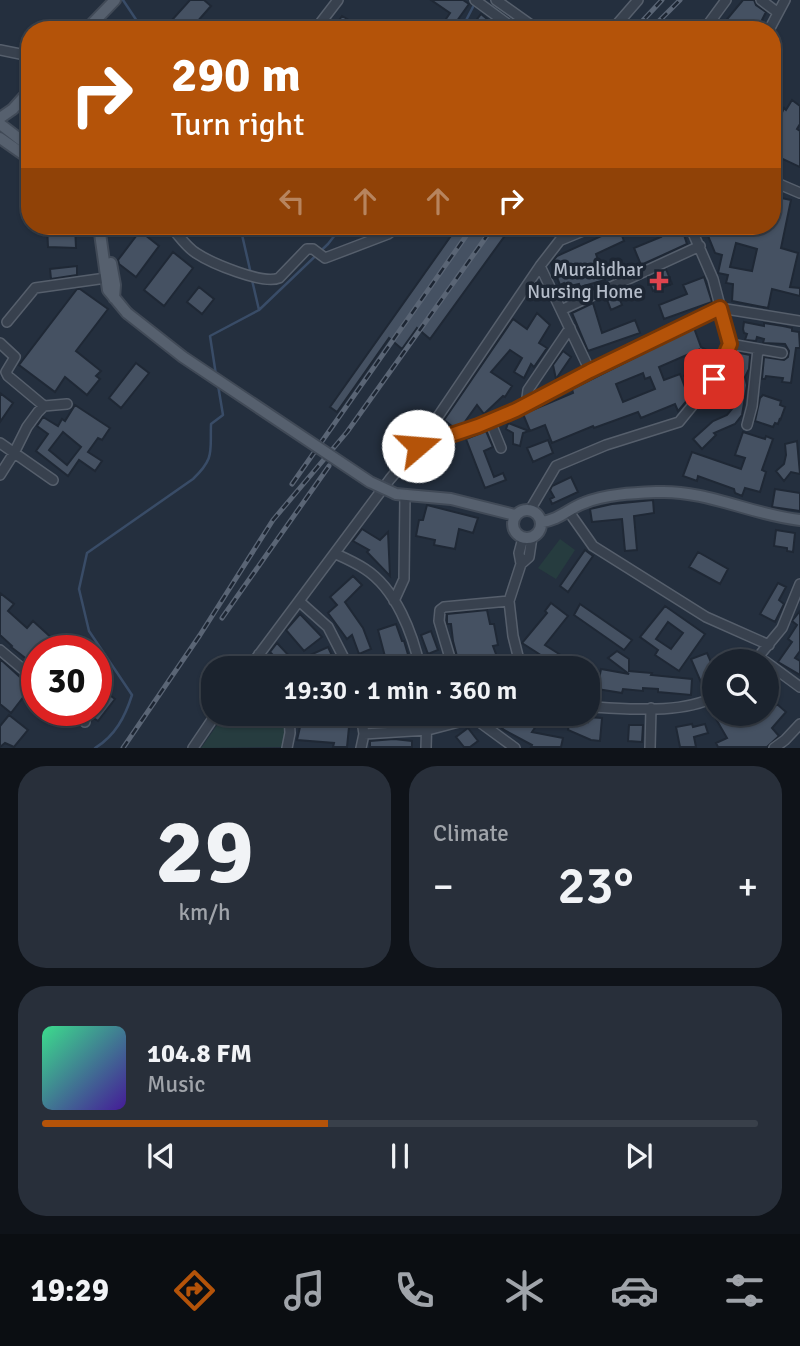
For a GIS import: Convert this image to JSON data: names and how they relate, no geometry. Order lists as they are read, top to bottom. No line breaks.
{"places":{"health":["Muralidhar Nursing Home"]},"page":{"turn":["290 m","Turn right"],"limit":"30","trip":"19:30 · 1 min · 360 m","tile":[["29","km/h"],"Climate"],"heat":["−","23°","+"],"song":["104.8 FM","Music"],"tabs":"19:29"}}
